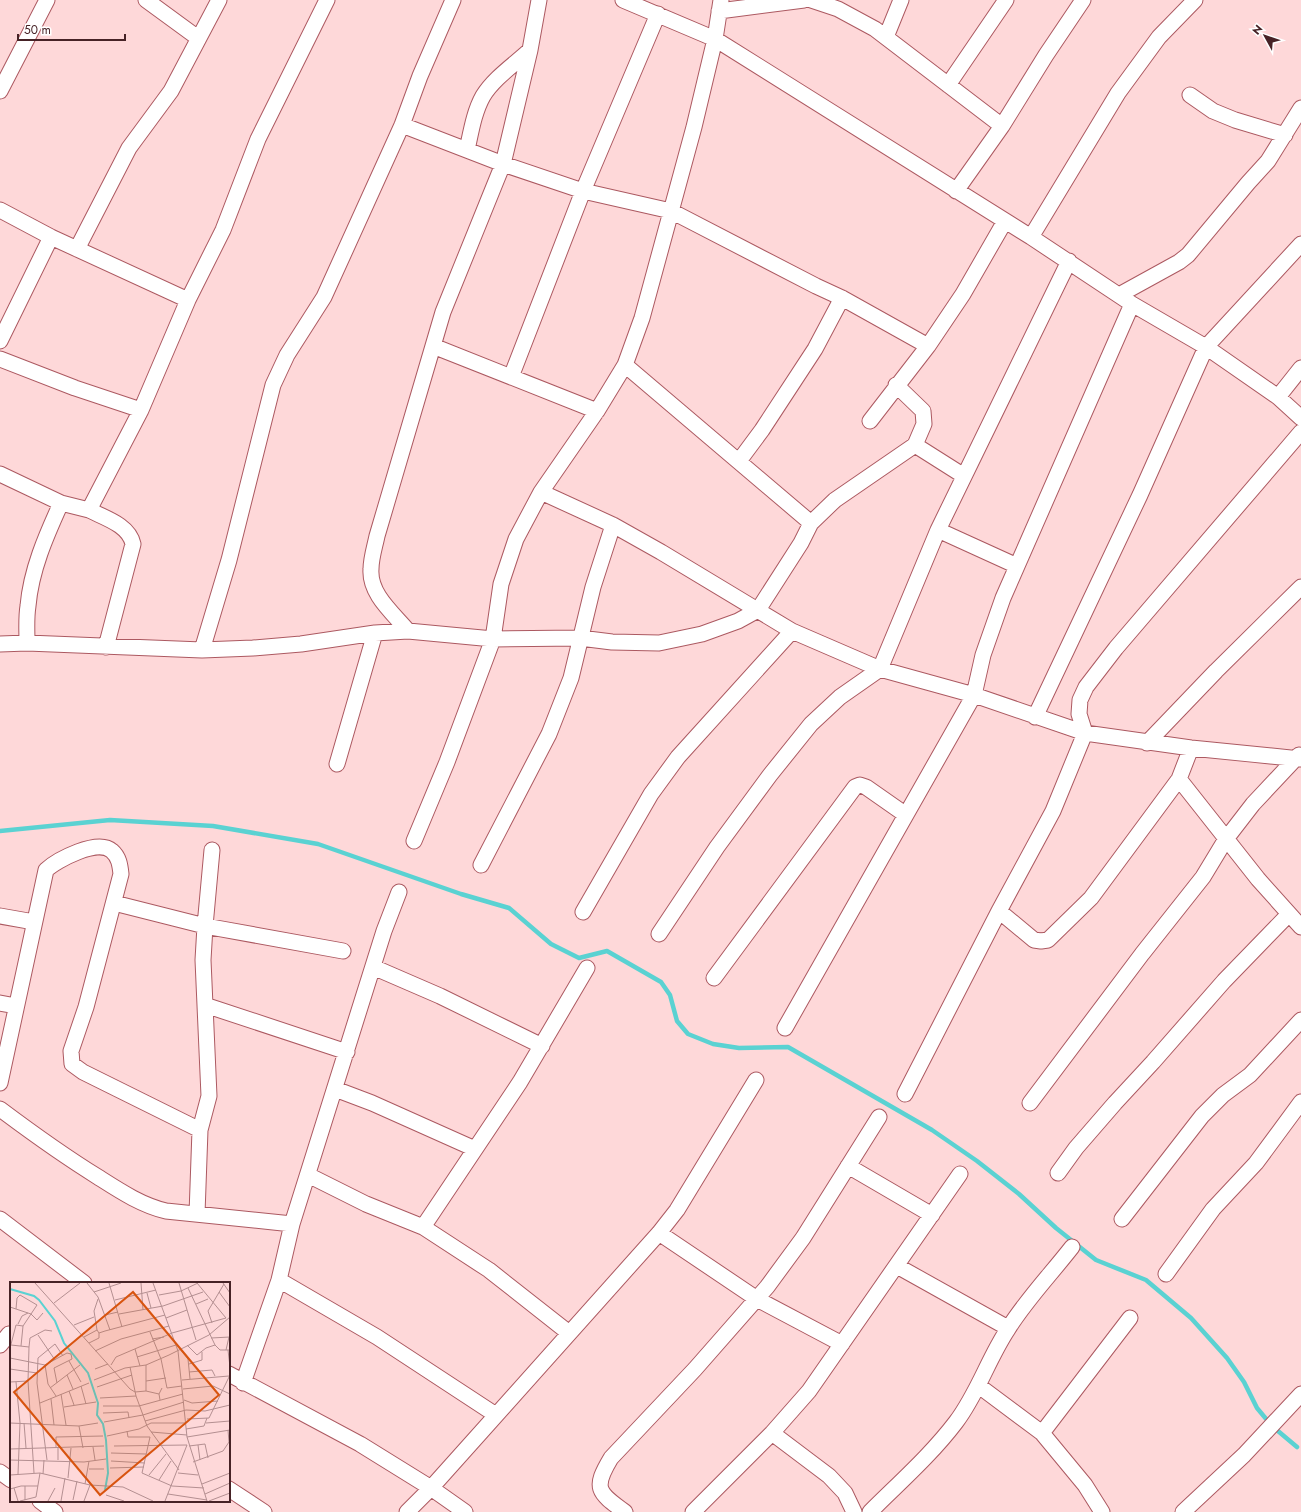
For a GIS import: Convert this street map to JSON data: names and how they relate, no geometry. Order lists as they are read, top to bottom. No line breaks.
{"scale_bar":"50 m","north":"top left"}
